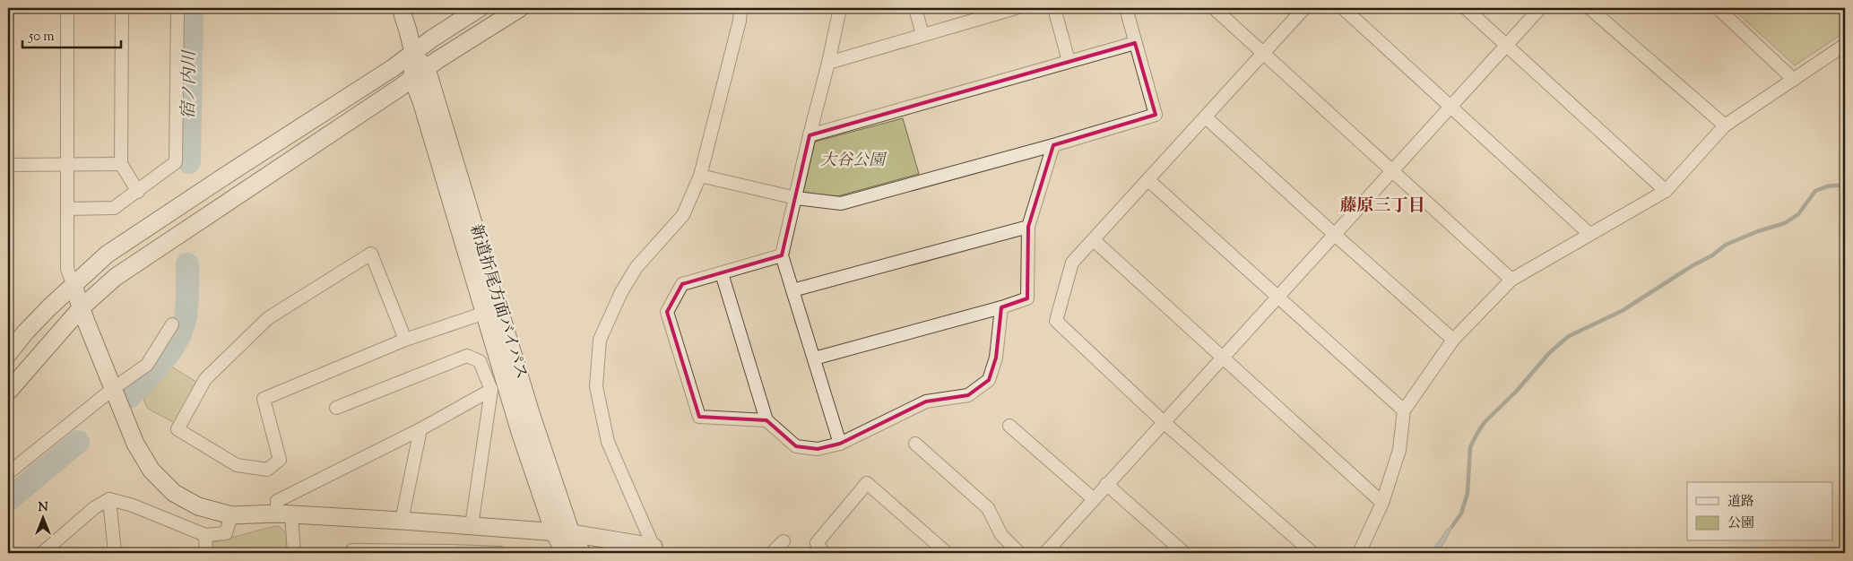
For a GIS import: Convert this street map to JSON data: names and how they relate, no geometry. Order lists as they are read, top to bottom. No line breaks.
{"streets":{"street":["新道折尾方面バイパス"]},"districts":["藤原三丁目"],"water":["宿ノ内川"],"parks":["大谷公園"],"legend":["道路","公園"],"scale_bar":"50 m","north":"top"}
